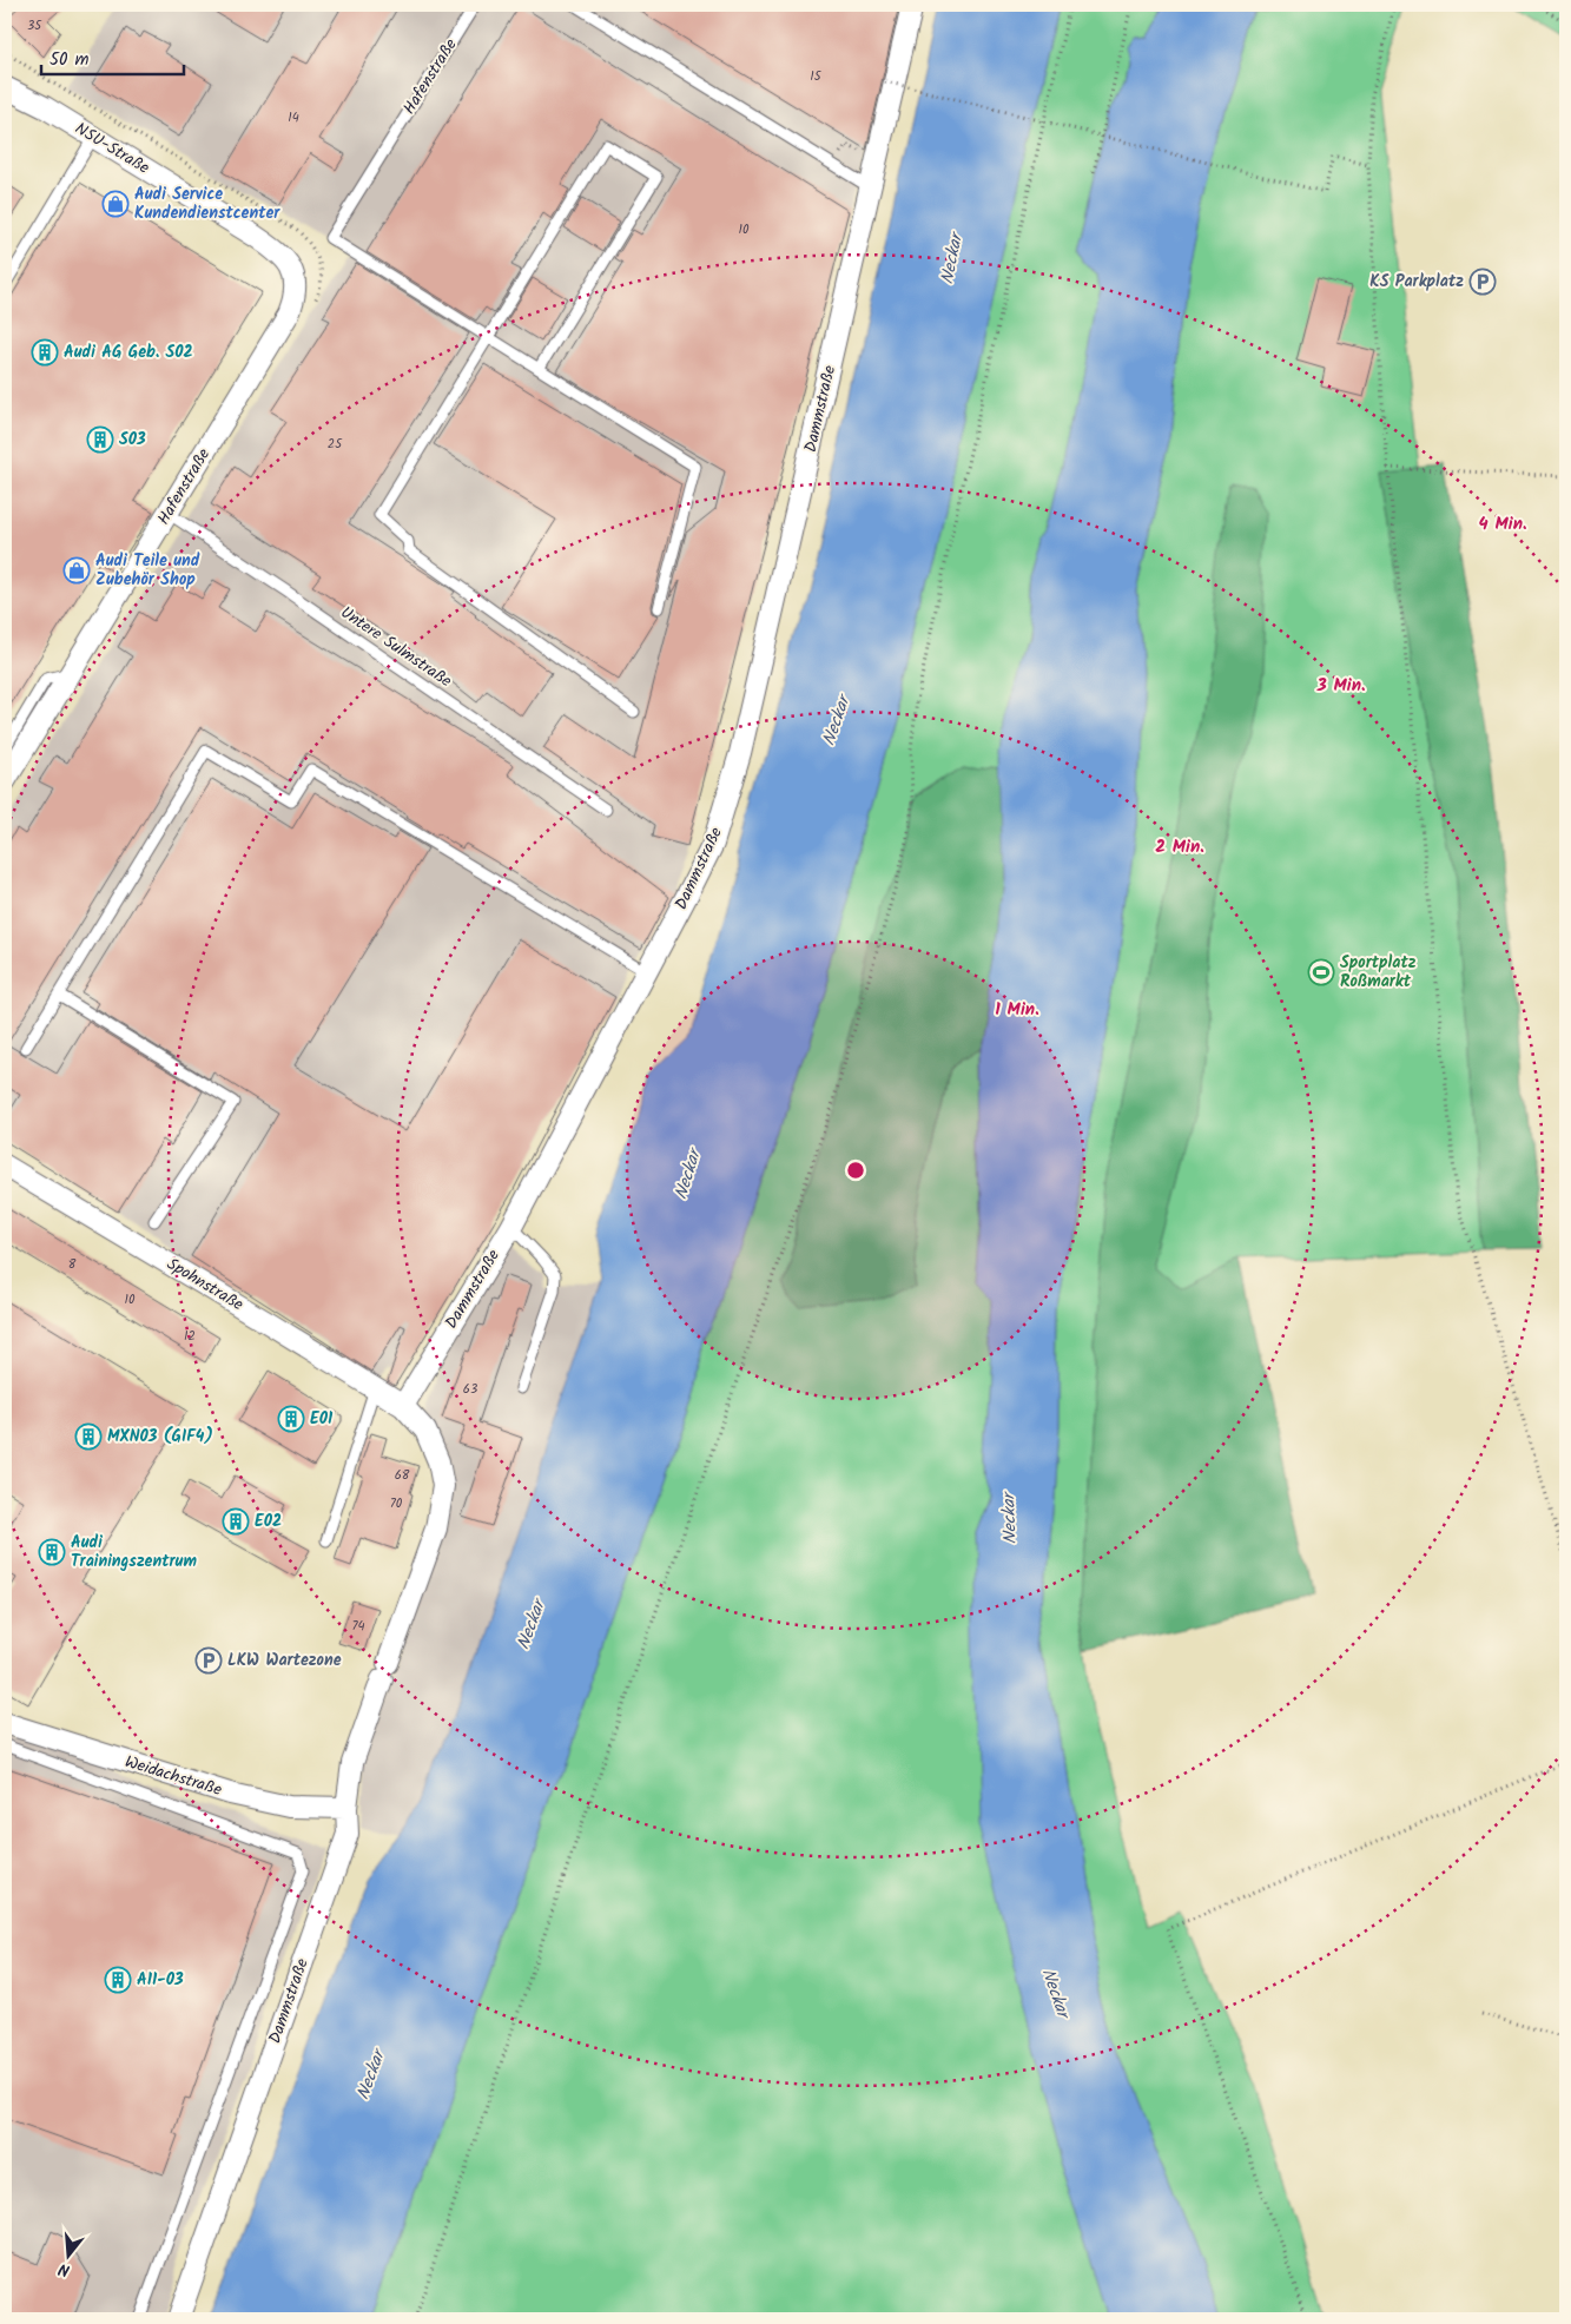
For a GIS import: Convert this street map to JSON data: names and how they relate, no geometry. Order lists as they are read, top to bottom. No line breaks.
{"streets":{"street":["Hafenstraße","NSU-Straße","Dammstraße","Spohnstraße","Weidachstraße"],"lane":["Untere Sulmstraße"]},"crossings":[["Hafenstraße","NSU-Straße"],["Hafenstraße","Untere Sulmstraße"],["Dammstraße","Spohnstraße"],["Dammstraße","Weidachstraße"]],"water":["Neckar"],"places":{"shop":["Audi Service Kundendienstcenter","Audi Teile und Zubehör Shop"],"parking":["KS Parkplatz","LKW Wartezone"],"building":["Audi AG Geb. S02","S03","E01","MXN03 (GIF4)","E02","Audi Trainingszentrum","A11-03"],"sports":["Sportplatz Roßmarkt"]},"house_numbers":["35","15","14","10","25","8","10","12","63","68","70","74"],"scale_bar":"50 m","north":"bottom","rings":["4 Min.","3 Min.","2 Min.","1 Min."]}
